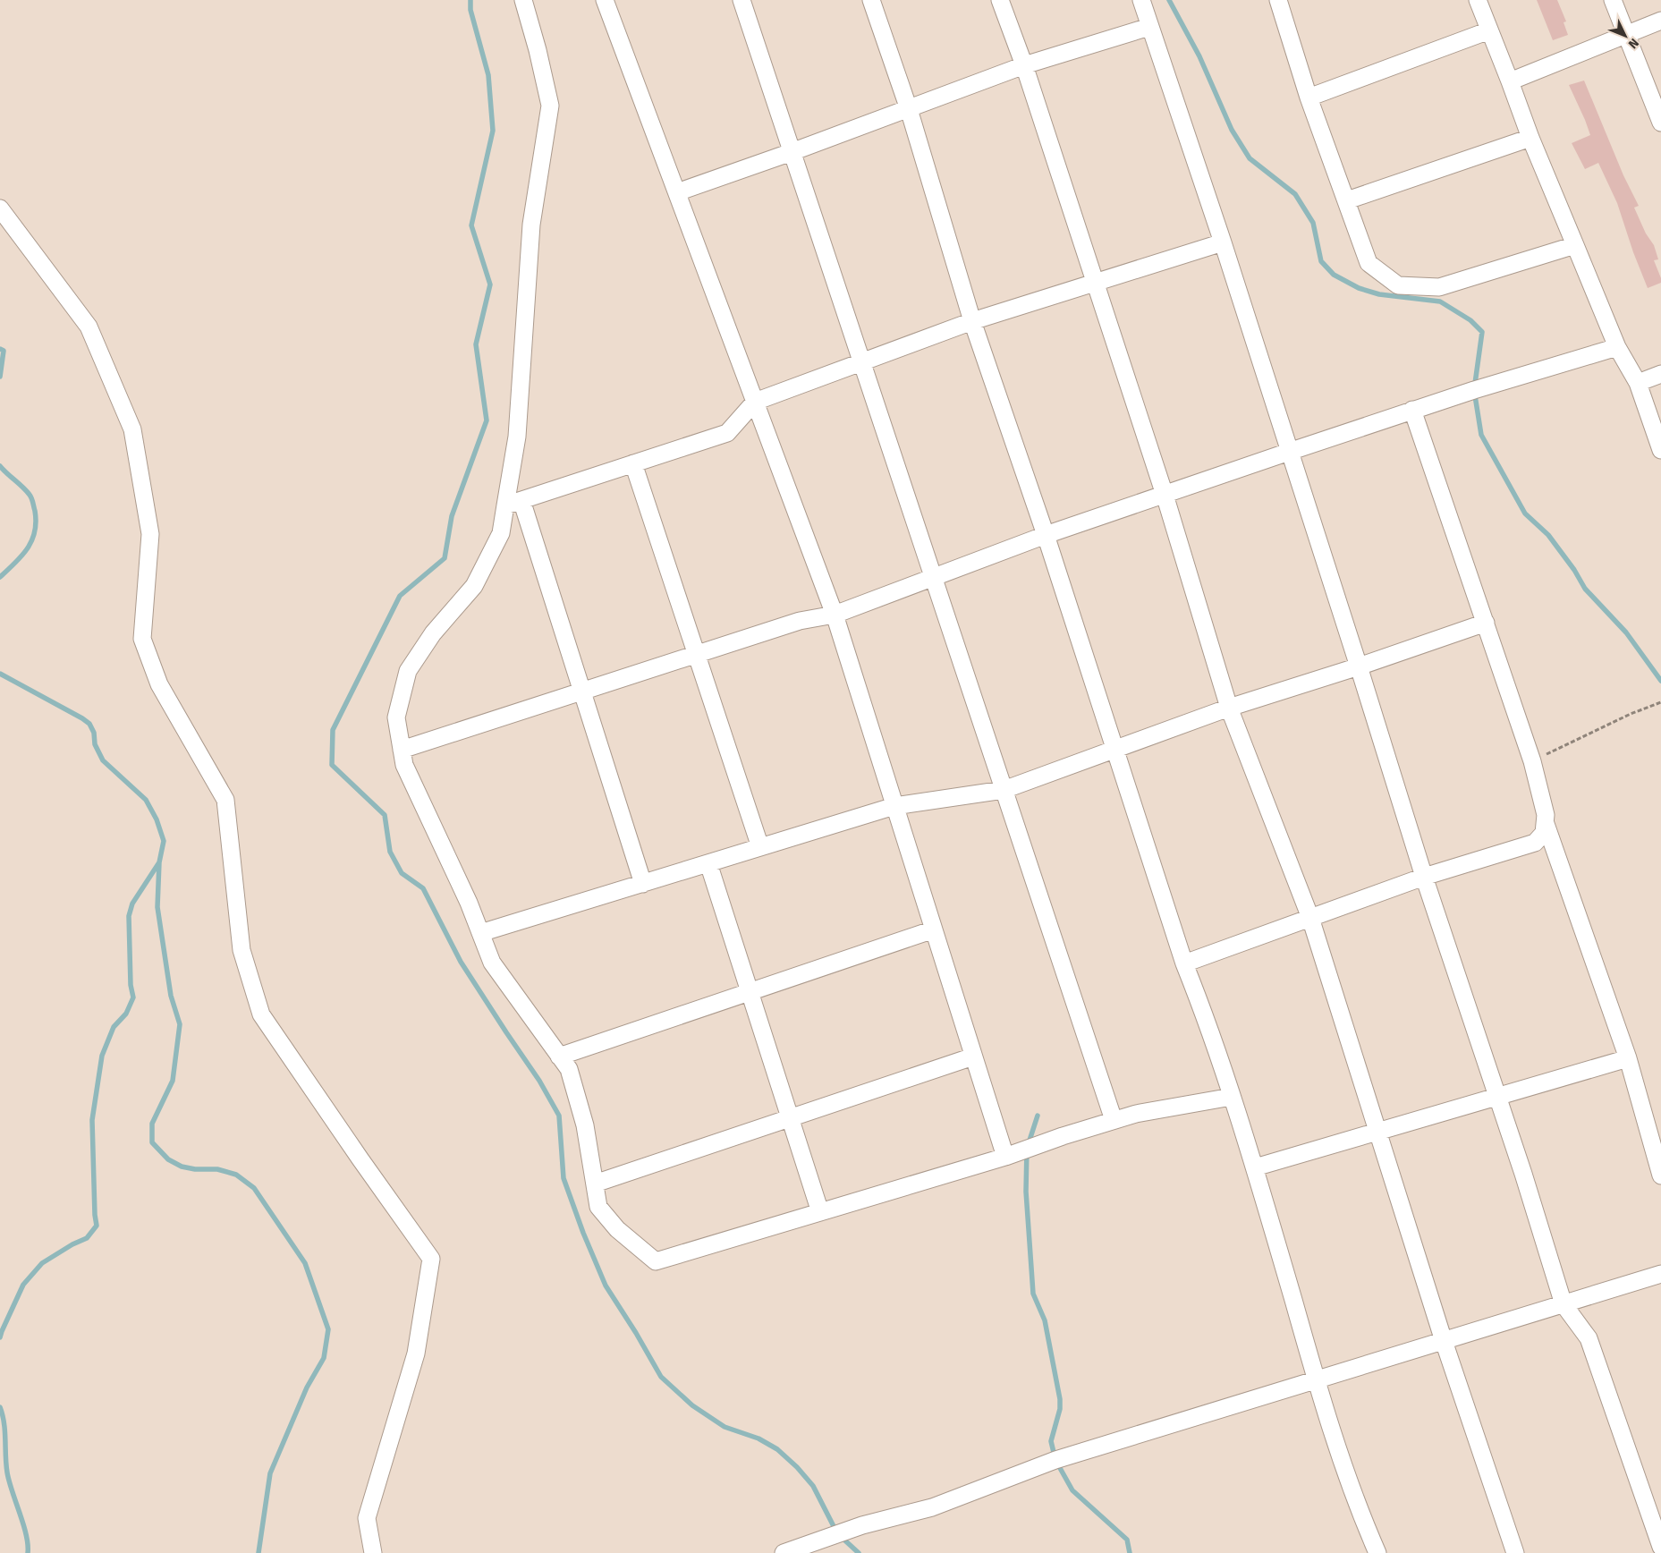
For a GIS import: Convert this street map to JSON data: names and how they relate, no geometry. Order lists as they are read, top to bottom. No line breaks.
{"north":"bottom right"}
